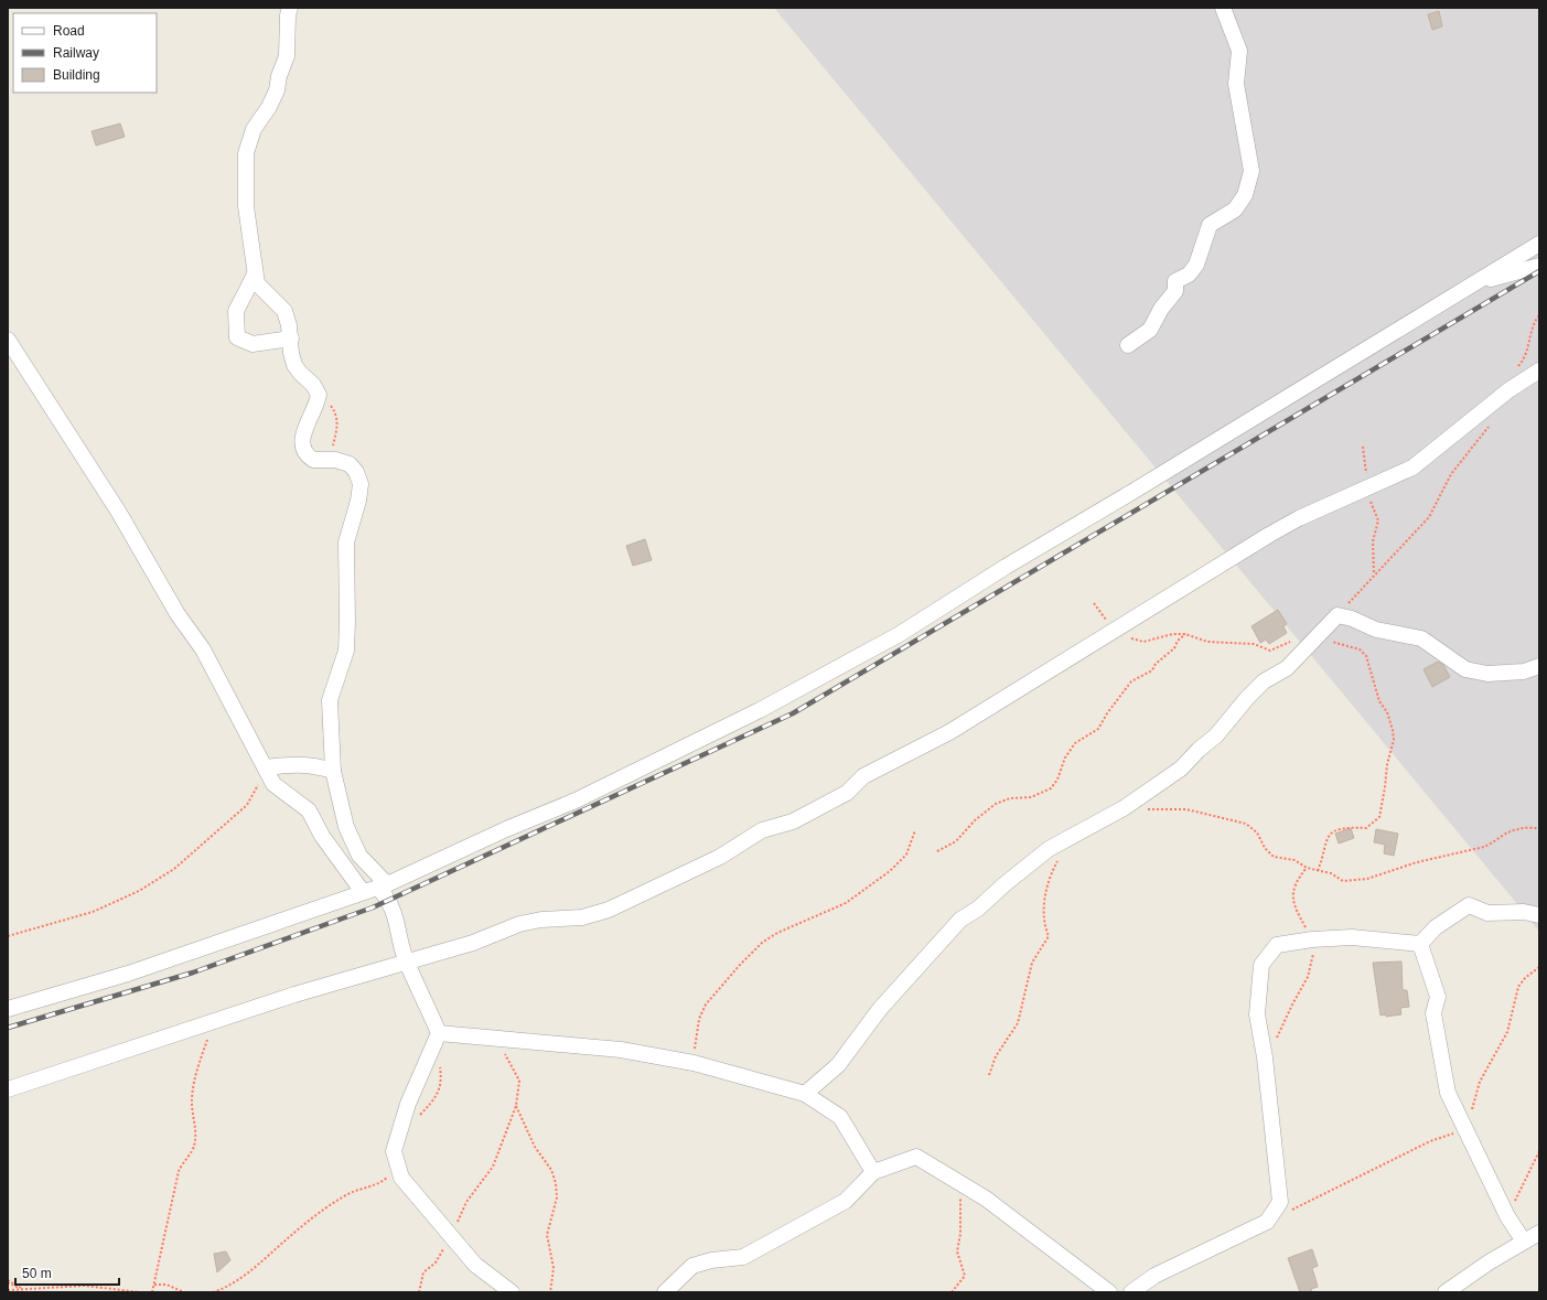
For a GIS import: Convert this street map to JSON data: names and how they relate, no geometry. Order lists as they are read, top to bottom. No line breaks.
{"legend":["Road","Railway","Building"],"scale_bar":"50 m"}
